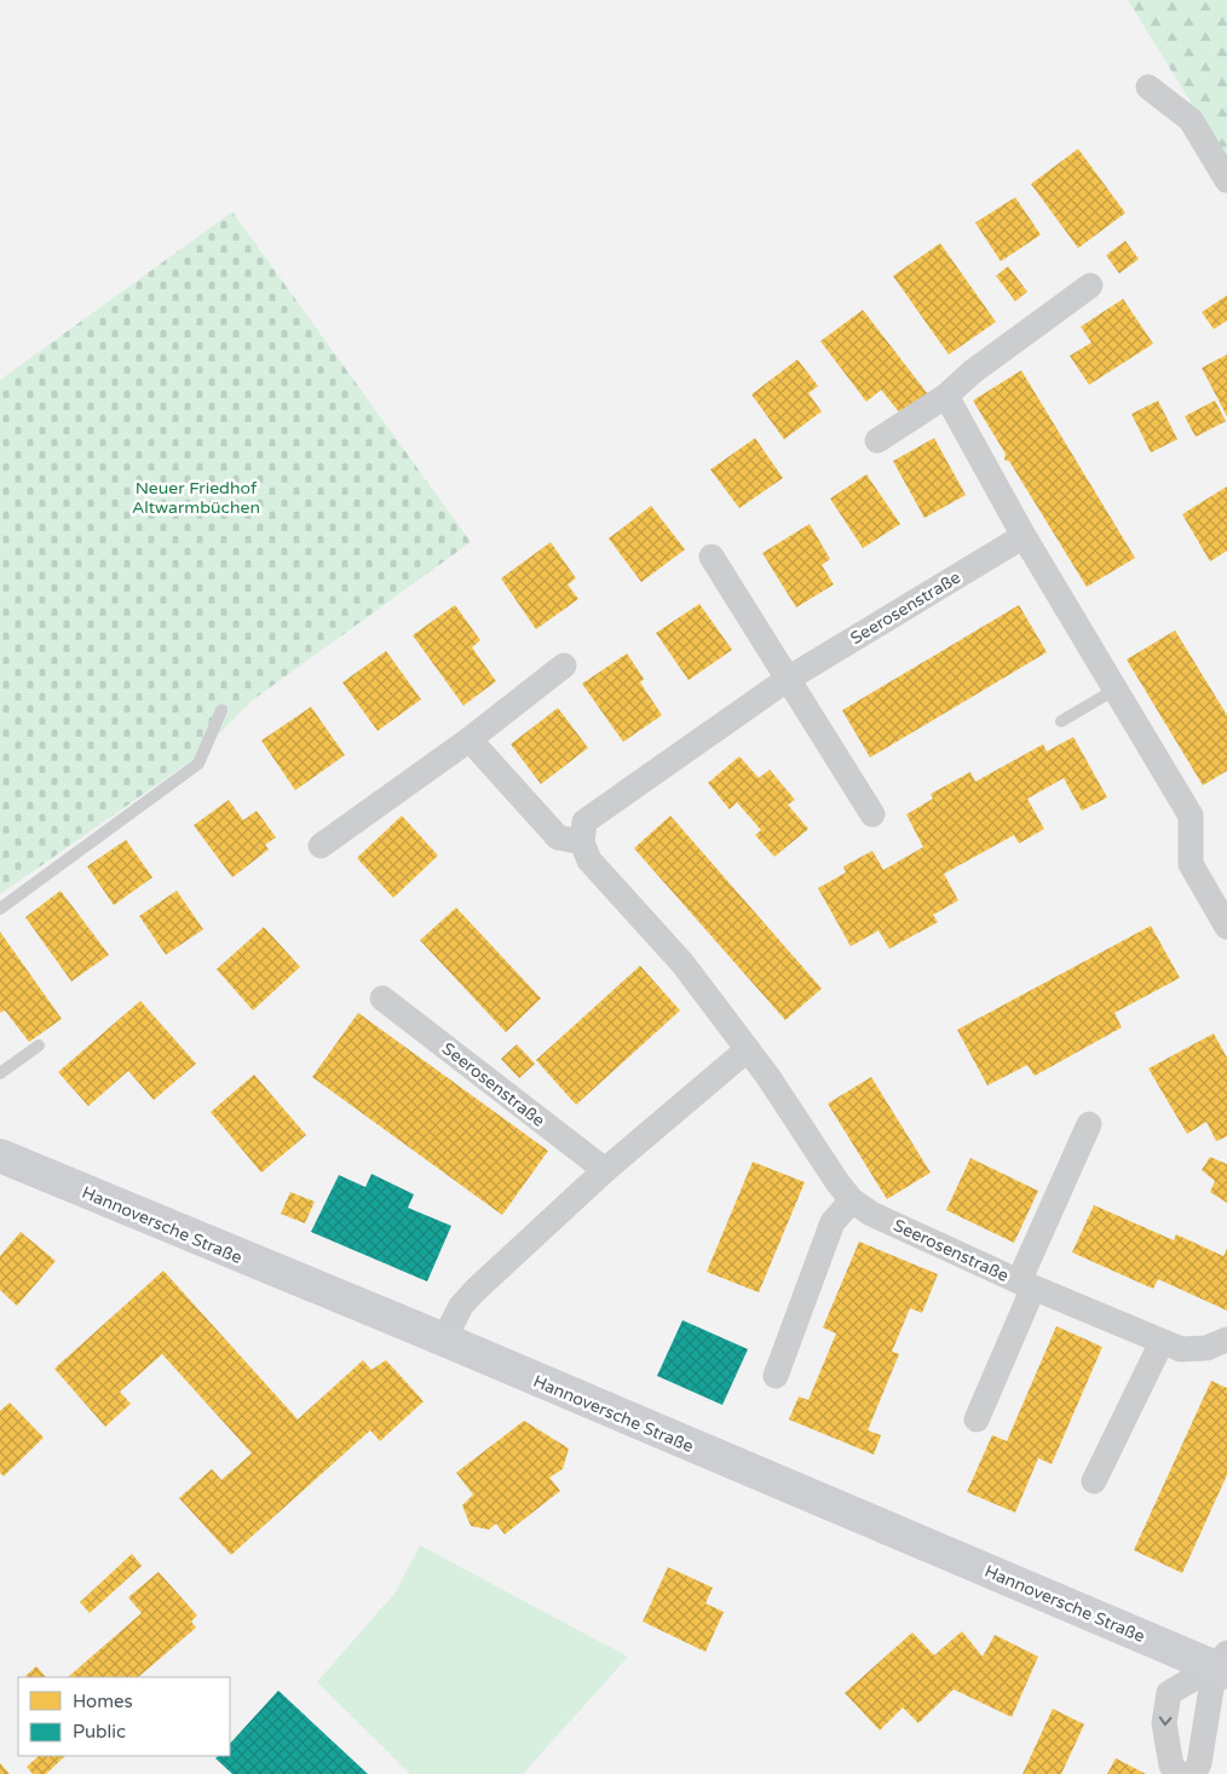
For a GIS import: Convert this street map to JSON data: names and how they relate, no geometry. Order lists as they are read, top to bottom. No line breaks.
{"streets":{"main road":["Hannoversche Straße"],"street":["Seerosenstraße"]},"parks":["Neuer Friedhof Altwarmbüchen"],"legend":["Homes","Public"]}
